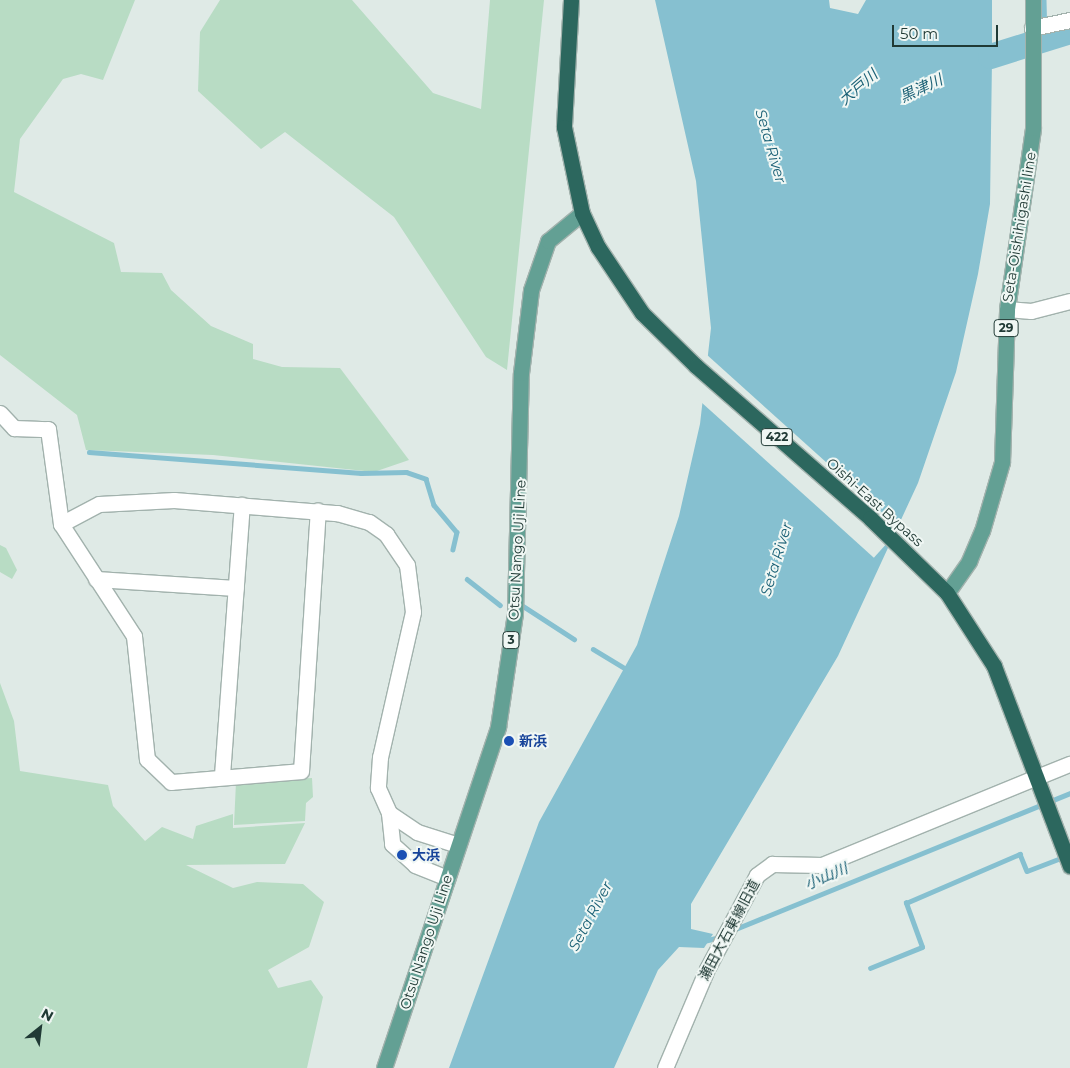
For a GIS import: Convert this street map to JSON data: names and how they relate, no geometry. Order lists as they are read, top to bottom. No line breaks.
{"streets":{"highway":["422","Oishi-East Bypass"],"main road":["Seta-Oishihigashi line","29","Otsu Nango Uji Line","3"],"street":["瀬田大石東線旧道"]},"crossings":[["Seta-Oishihigashi line","Oishi-East Bypass"],["422","Oishi-East Bypass"],["422","Otsu Nango Uji Line"],["Oishi-East Bypass","Otsu Nango Uji Line"],["Oishi-East Bypass","瀬田大石東線旧道"]],"water":["大戸川","黒津川","Seta River","小山川"],"places":["新浜","大浜"],"scale_bar":"50 m","north":"top right"}
